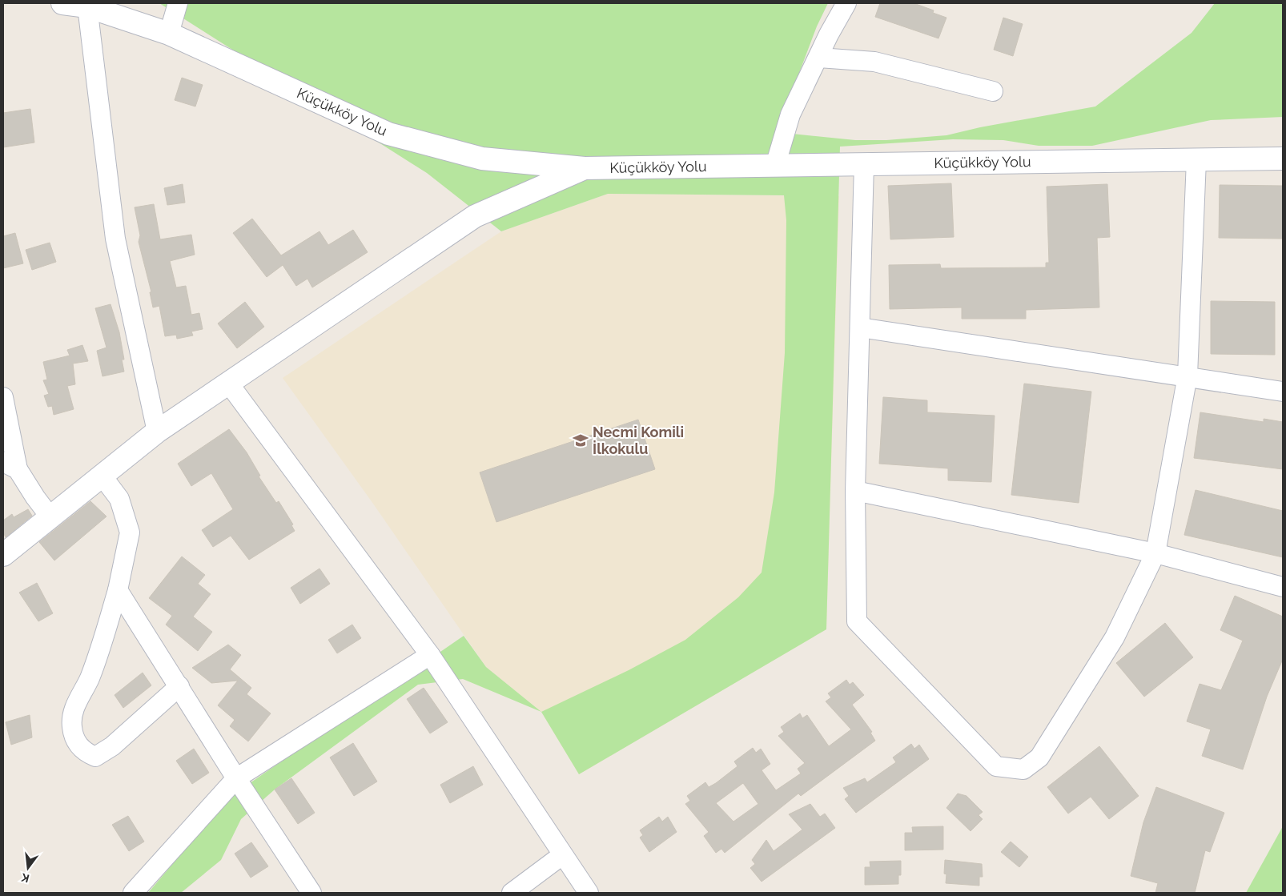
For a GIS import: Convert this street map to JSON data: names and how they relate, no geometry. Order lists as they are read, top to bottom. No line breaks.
{"streets":{"main road":["Küçükköy Yolu"]},"places":{"school or university":["Necmi Komili İlkokulu"]},"north":"bottom"}
